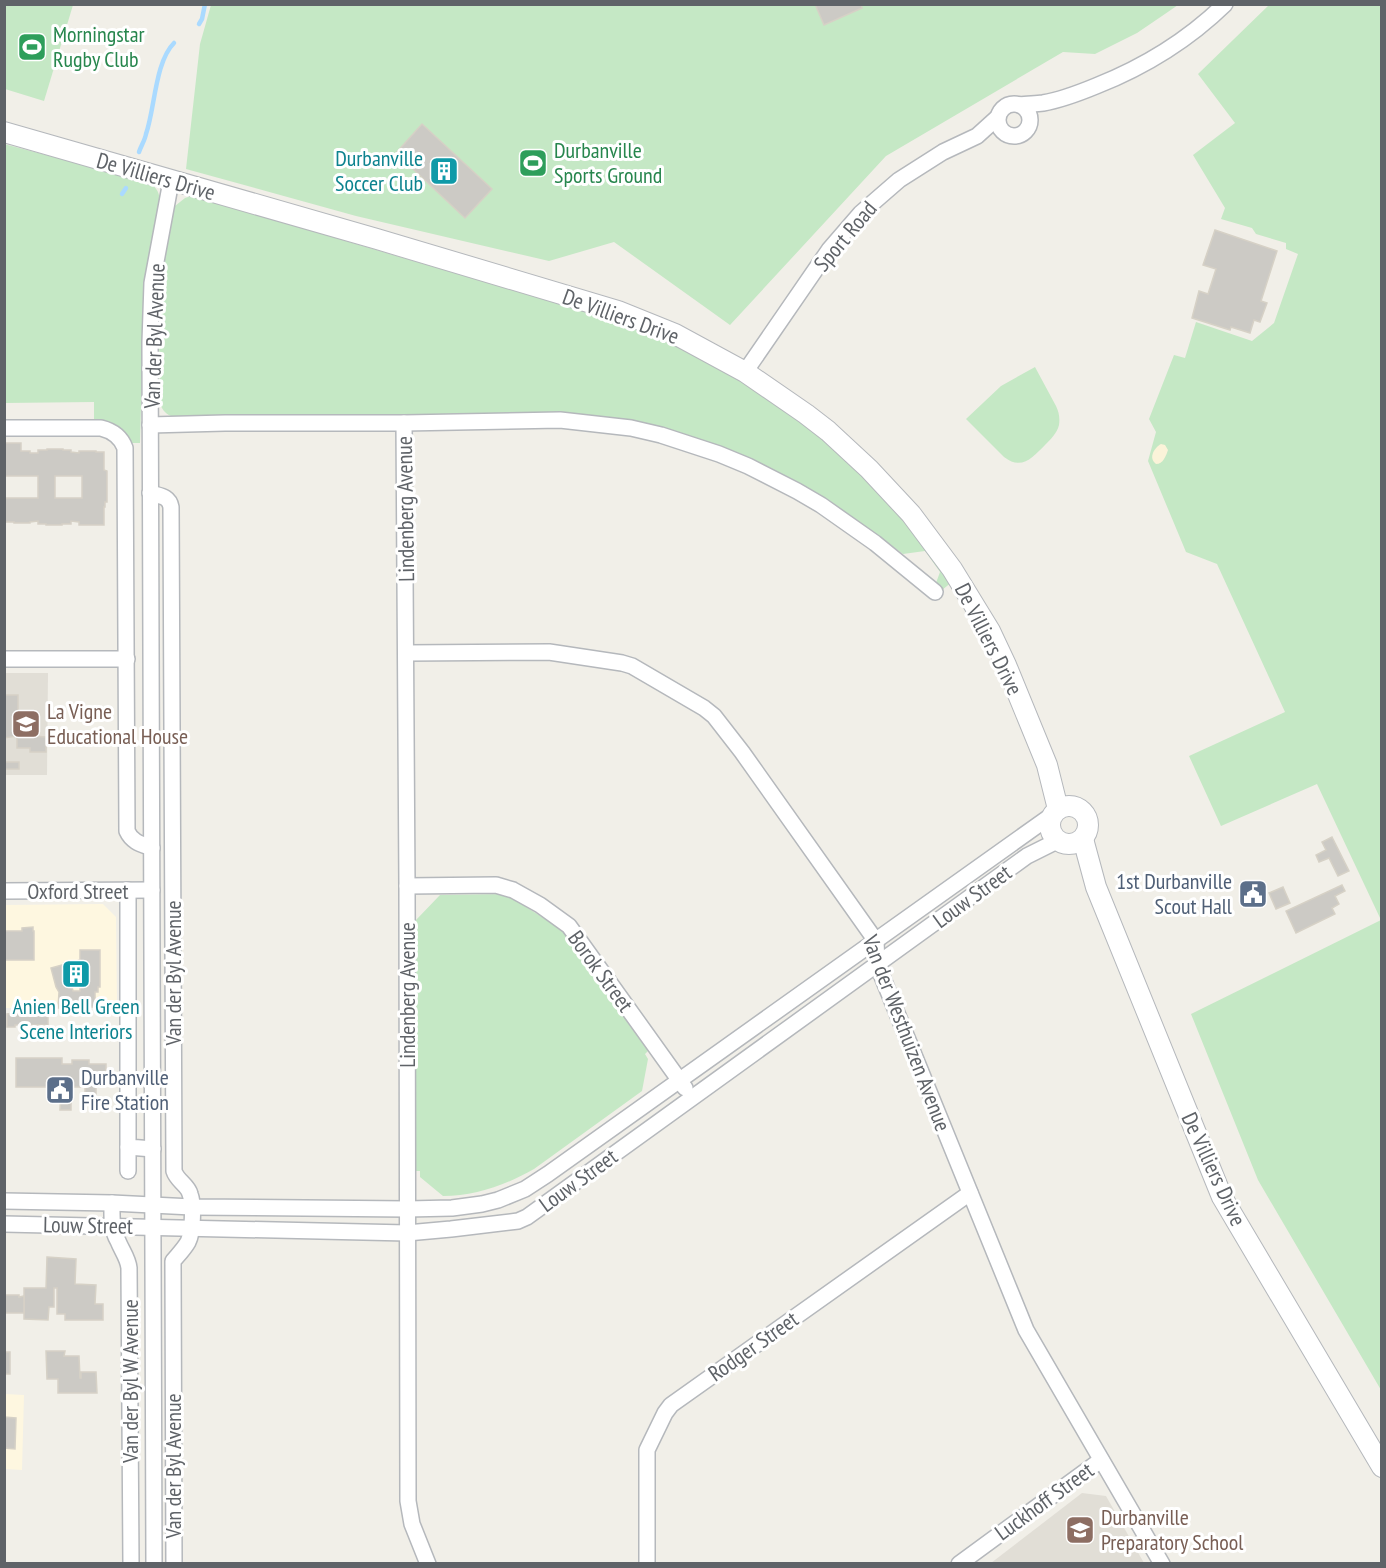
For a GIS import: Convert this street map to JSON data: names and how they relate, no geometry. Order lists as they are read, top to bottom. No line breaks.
{"streets":{"street":["De Villiers Drive","Sport Road","Van der Byl Avenue","Lindenberg Avenue","Oxford Street","Louw Street","Borok Street","Van der Westhuizen Avenue","Rodger Street","Van der Byl W Avenue","Luckhoff Street"]},"crossings":[["De Villiers Drive","Sport Road"],["De Villiers Drive","Van der Byl Avenue"],["De Villiers Drive","Lindenberg Avenue"],["De Villiers Drive","Louw Street"],["Van der Byl Avenue","Oxford Street"],["Van der Byl Avenue","Louw Street"],["Lindenberg Avenue","Louw Street"],["Lindenberg Avenue","Borok Street"],["Lindenberg Avenue","Van der Westhuizen Avenue"],["Louw Street","Borok Street"],["Louw Street","Van der Westhuizen Avenue"],["Louw Street","Van der Byl W Avenue"],["Van der Westhuizen Avenue","Rodger Street"],["Van der Westhuizen Avenue","Luckhoff Street"]],"places":{"sports":["Morningstar Rugby Club","Durbanville Sports Ground"],"building":["Durbanville Soccer Club","Anien Bell Green Scene Interiors"],"school or university":["La Vigne Educational House","Durbanville Preparatory School"],"public building":["1st Durbanville Scout Hall","Durbanville Fire Station"]}}
